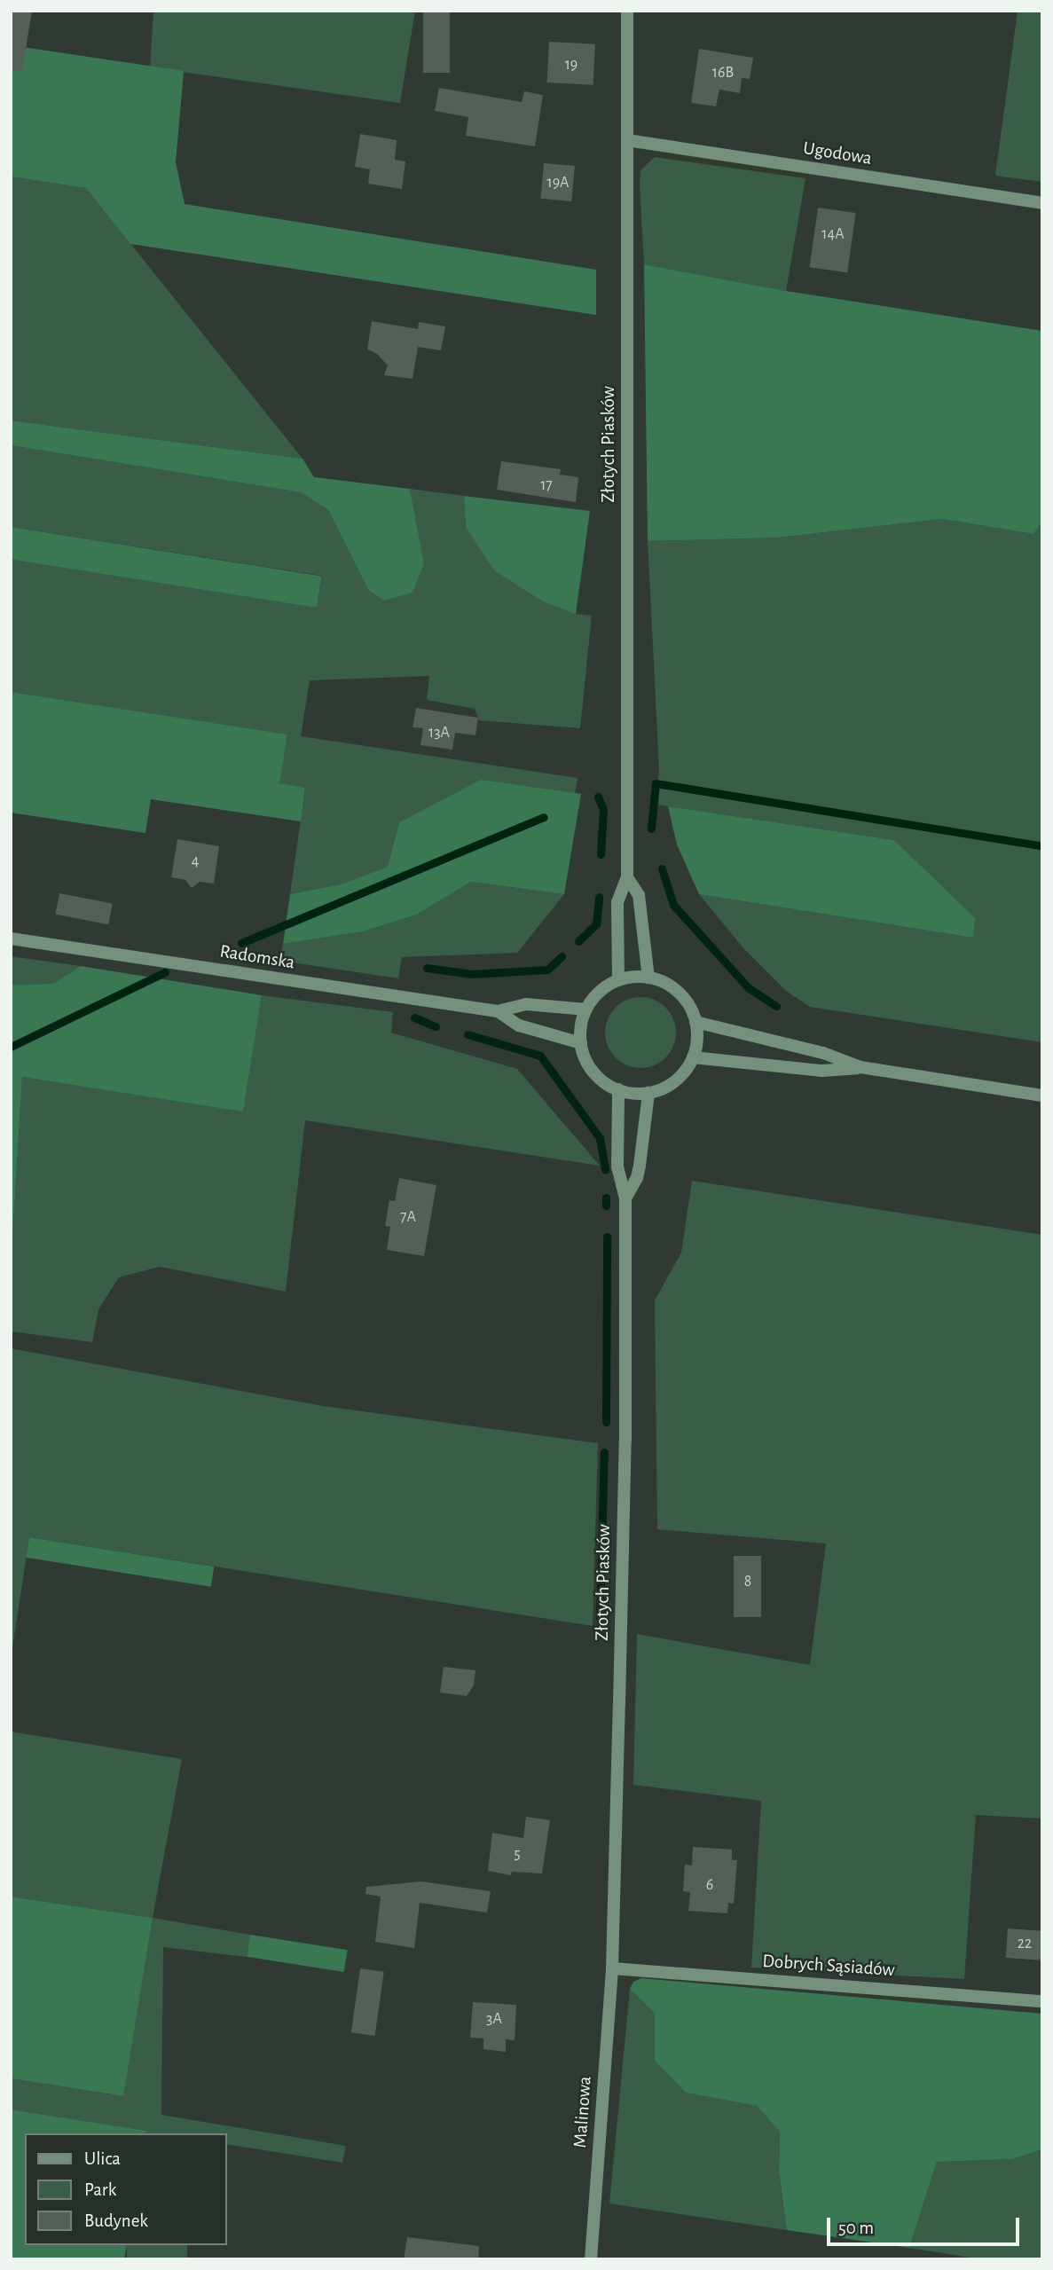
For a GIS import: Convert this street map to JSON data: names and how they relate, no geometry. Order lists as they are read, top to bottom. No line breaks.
{"streets":{"street":["Ugodowa","Złotych Piasków","Radomska","Dobrych Sąsiadów","Malinowa"]},"crossings":[["Ugodowa","Złotych Piasków"],["Złotych Piasków","Radomska"],["Złotych Piasków","Dobrych Sąsiadów"],["Złotych Piasków","Malinowa"],["Dobrych Sąsiadów","Malinowa"]],"house_numbers":["19","16B","19A","14A","17","13A","4","7A","8","5","6","22","3A"],"legend":["Ulica","Park","Budynek"],"scale_bar":"50 m"}
